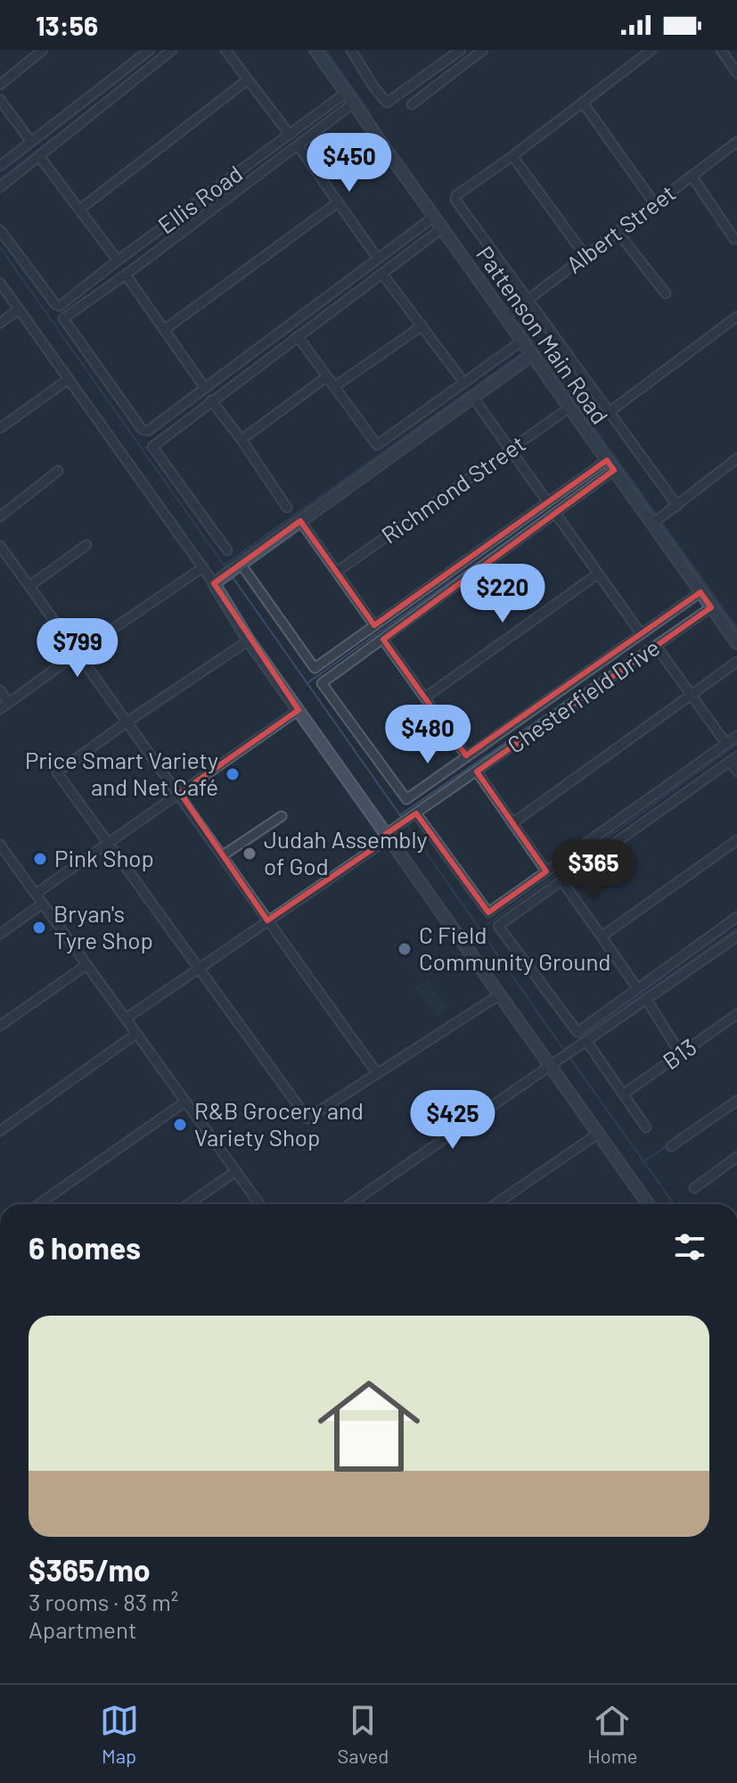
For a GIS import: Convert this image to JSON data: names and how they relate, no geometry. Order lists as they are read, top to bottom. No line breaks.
{"streets":{"street":["Ellis Road","Albert Street","Pattenson Main Road","Richmond Street","Chesterfield Drive","B13"]},"crossings":[["Ellis Road","Pattenson Main Road"],["Albert Street","Pattenson Main Road"],["Pattenson Main Road","Richmond Street"],["Pattenson Main Road","Chesterfield Drive"]],"places":["Price Smart Variety and Net Café","Judah Assembly of God","Pink Shop","Bryan's Tyre Shop","C Field Community Ground","R&B Grocery and Variety Shop"],"page":{"status":"13:56","price":["$450","$220","$799","$480","$365","$425"],"heading":"6 homes","list":[{"name":"$365/mo","note":"3 rooms · 83 m² · Apartment"}],"tabs":["Map","Saved","Home"]}}
